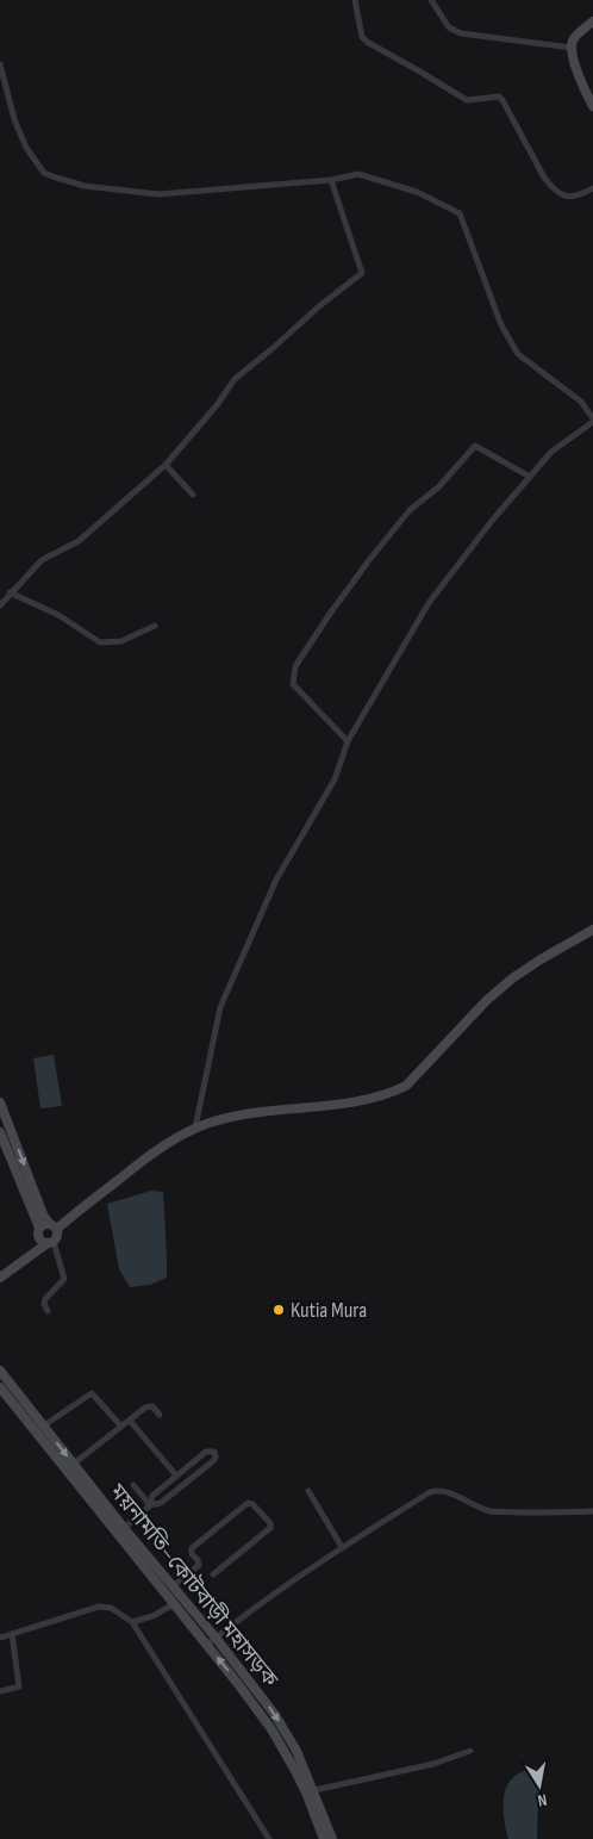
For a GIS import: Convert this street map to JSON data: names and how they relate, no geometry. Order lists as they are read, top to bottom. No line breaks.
{"streets":{"main road":["ময়নামতি–কোটবাড়ী মহাসড়ক"]},"places":["Kutia Mura"],"north":"bottom"}
